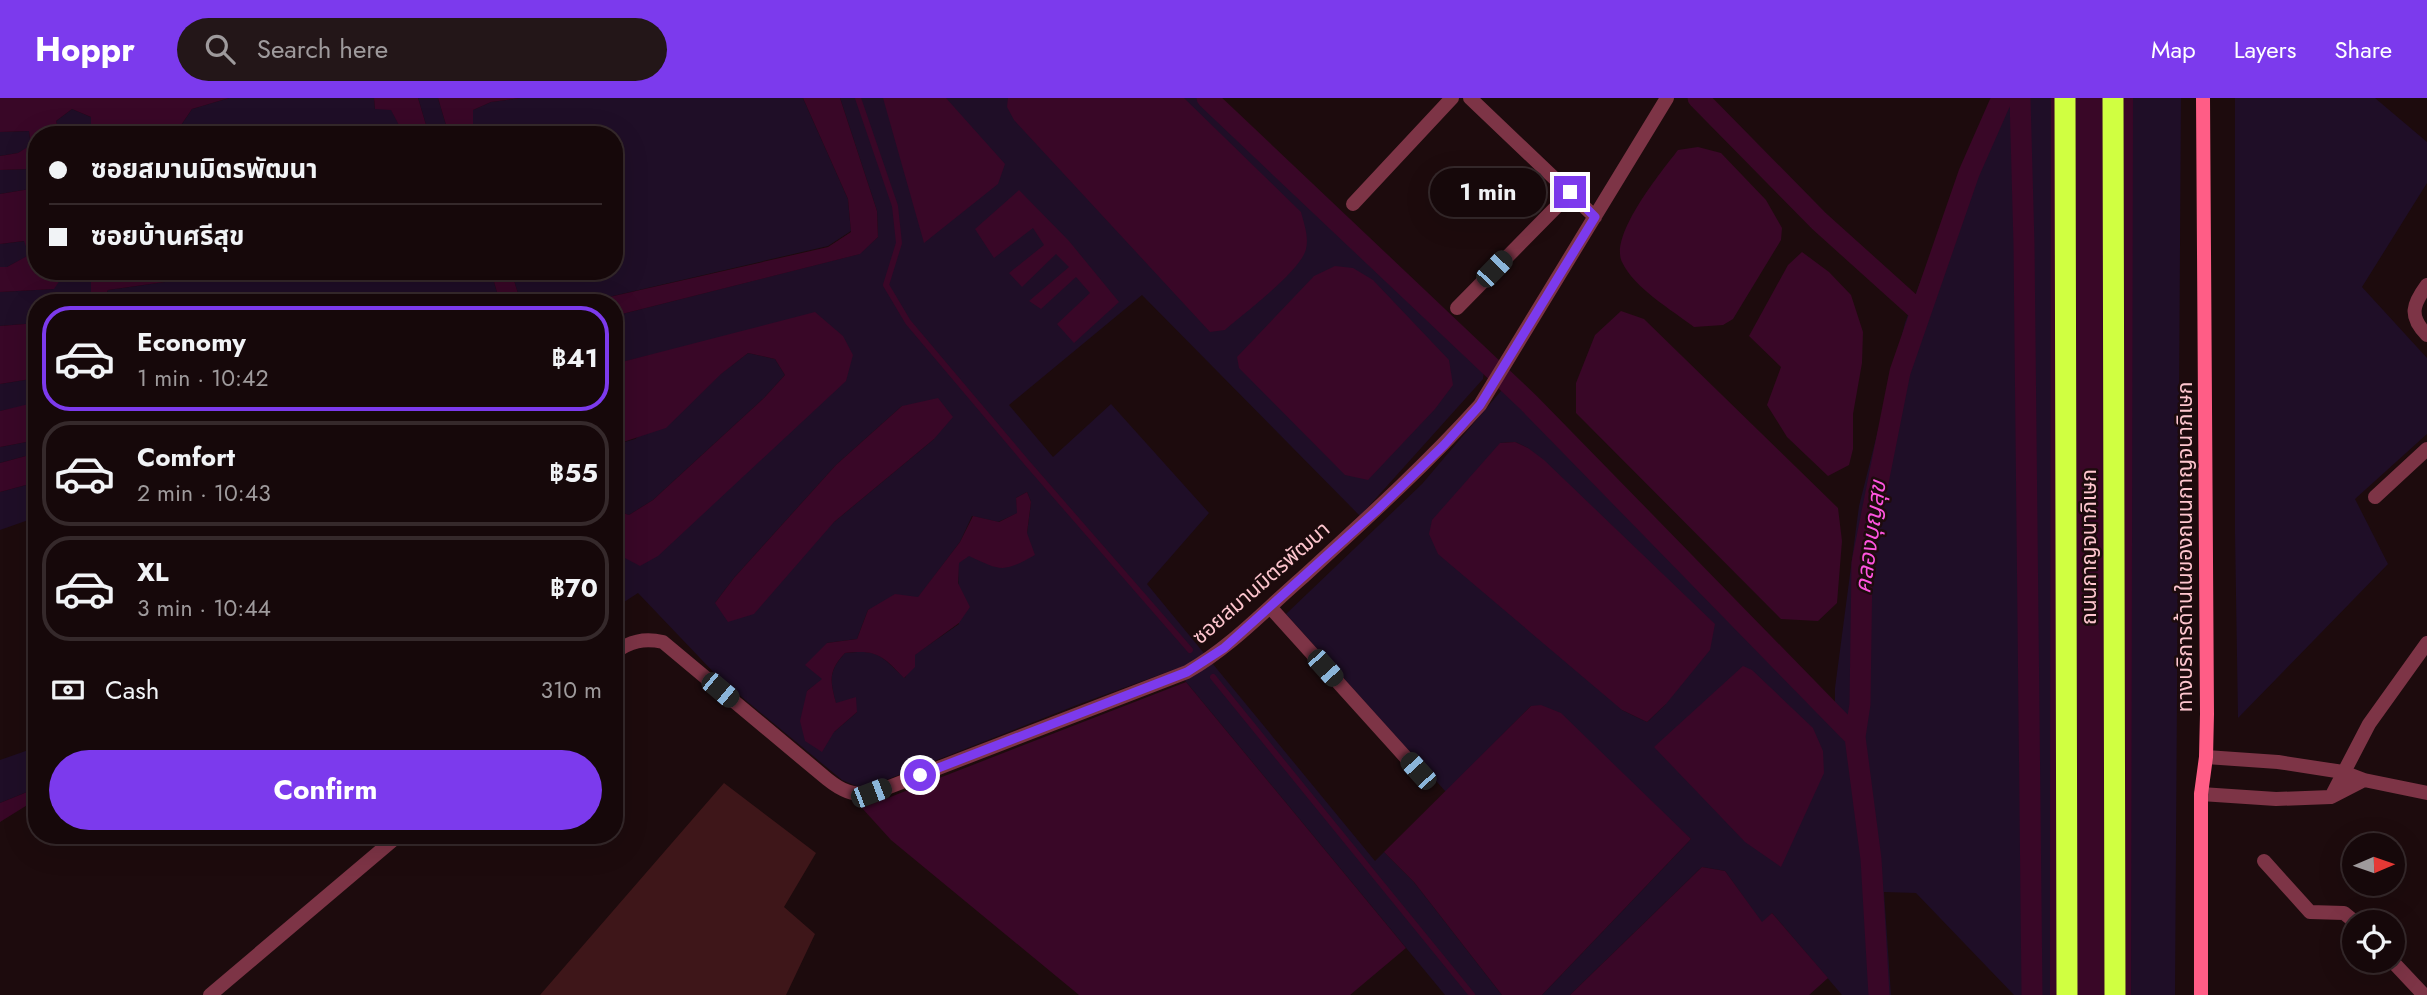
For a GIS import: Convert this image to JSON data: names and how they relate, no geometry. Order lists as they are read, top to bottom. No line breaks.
{"streets":{"highway":["ถนนกาญจนาภิเษก"],"main road":["ทางบริการด้านในของถนนกาญจนาภิเษก"],"street":["ซอยสมานมิตรพัฒนา"]},"water":["คลองบุญสุข"],"north":"right","page":{"header":"Hoppr","search":"Search here","nav":["Map","Layers","Share"],"banner":["ซอยสมานมิตรพัฒนา","ซอยบ้านศรีสุข"],"bubble":"1 min","list":[{"name":"Economy","note":"1 min · 10:42","value":"฿41"},{"name":"Comfort","note":"2 min · 10:43","value":"฿55"},{"name":"XL","note":"3 min · 10:44","value":"฿70"}],"pay":["Cash","310 m"],"buttons":"Confirm"}}
